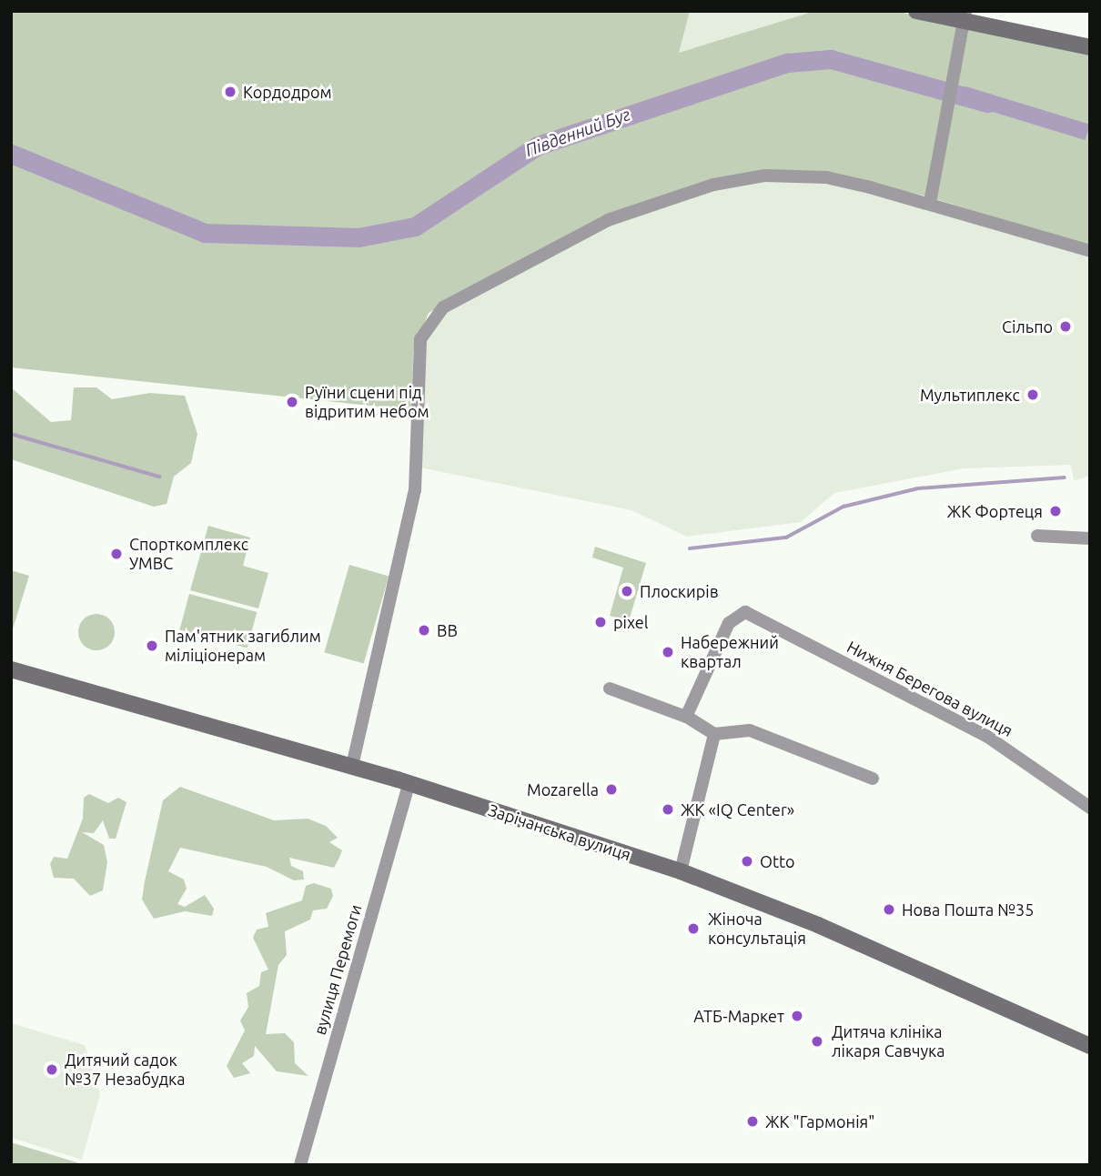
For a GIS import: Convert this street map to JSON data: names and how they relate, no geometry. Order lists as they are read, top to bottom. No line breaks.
{"streets":{"street":["Нижня Берегова вулиця","Зарічанська вулиця","вулиця Перемоги"]},"crossings":[["Зарічанська вулиця","вулиця Перемоги"]],"water":["Південний Буг"],"places":["Кордодром","Сільпо","Мультиплекс","Руїни сцени під відритим небом","ЖК Фортеця","Спорткомплекс УМВС","Плоскирів","pixel","ВВ","Пам'ятник загиблим міліціонерам","Набережний квартал","Mozarella","ЖК «IQ Center»","Otto","Нова Пошта №35","Жіноча консультація","АТБ-Маркет","Дитяча клініка лікаря Савчука","Дитячий садок №37 Незабудка","ЖК \"Гармонія\""]}
